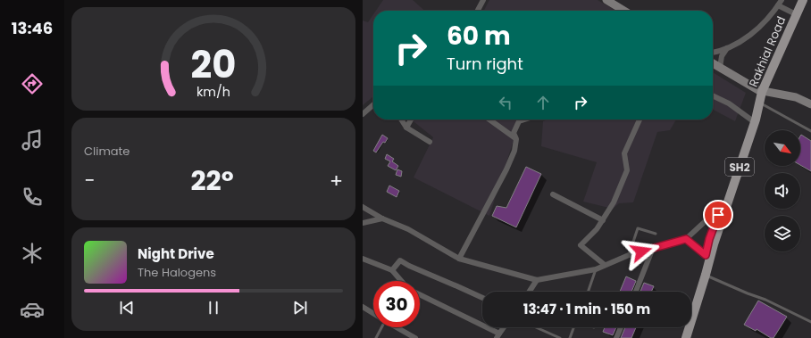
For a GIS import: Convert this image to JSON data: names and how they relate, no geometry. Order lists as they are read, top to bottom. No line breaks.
{"streets":{"main road":["Rakhial Road","SH2"]},"north":"bottom right","page":{"tabs":"13:46","turn":["60 m","Turn right"],"tile":"Climate","heat":["−","22°","+"],"song":["Night Drive","The Halogens"],"limit":"30","trip":"13:47 · 1 min · 150 m","gauge":["20","km/h"]}}
